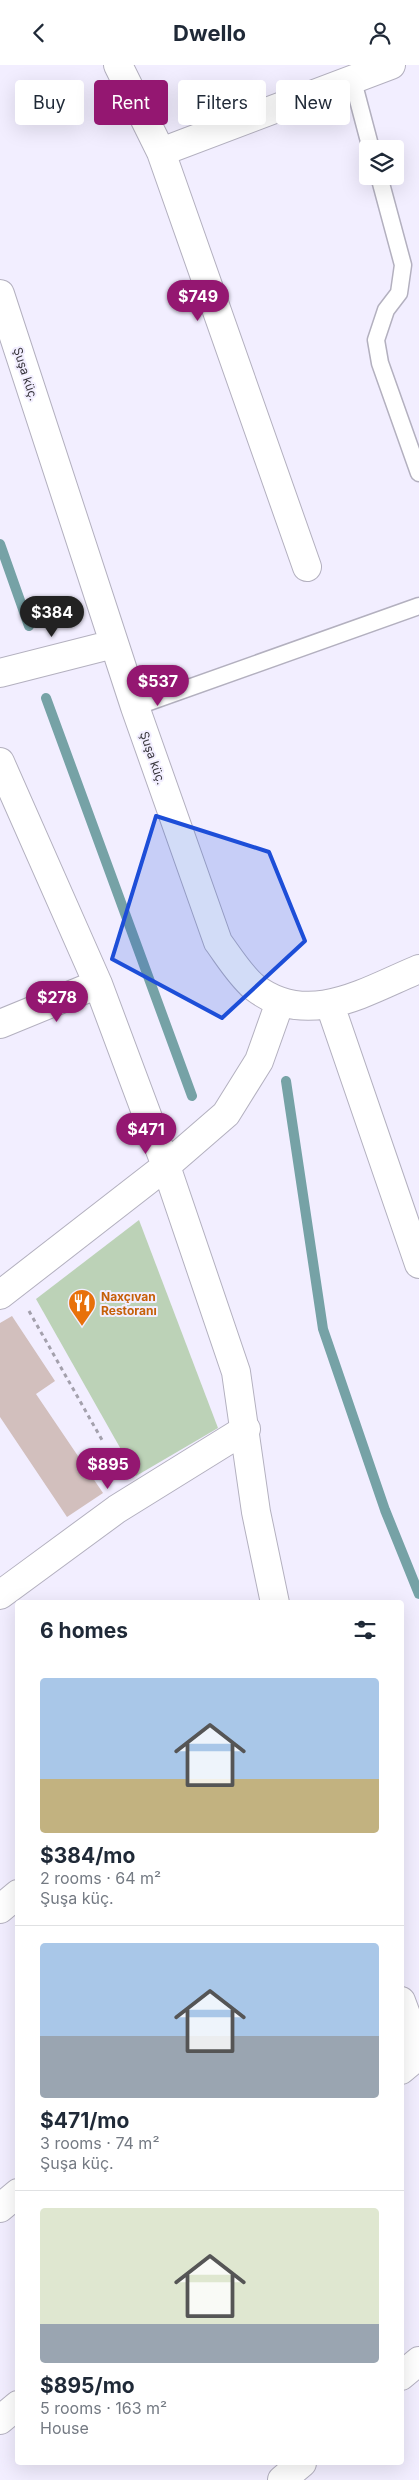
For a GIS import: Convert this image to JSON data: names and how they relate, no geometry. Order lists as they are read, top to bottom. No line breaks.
{"streets":{"street":["Şuşa küç."]},"places":{"restaurant":["Naxçıvan Restoranı"]},"page":{"header":"Dwello","chip":["Buy","Rent","Filters","New"],"price":["$749","$384","$537","$278","$471","$895"],"heading":"6 homes","list":[{"name":"$384/mo","note":"2 rooms · 64 m² · Şuşa küç."},{"name":"$471/mo","note":"3 rooms · 74 m² · Şuşa küç."},{"name":"$895/mo","note":"5 rooms · 163 m² · House"}]}}
